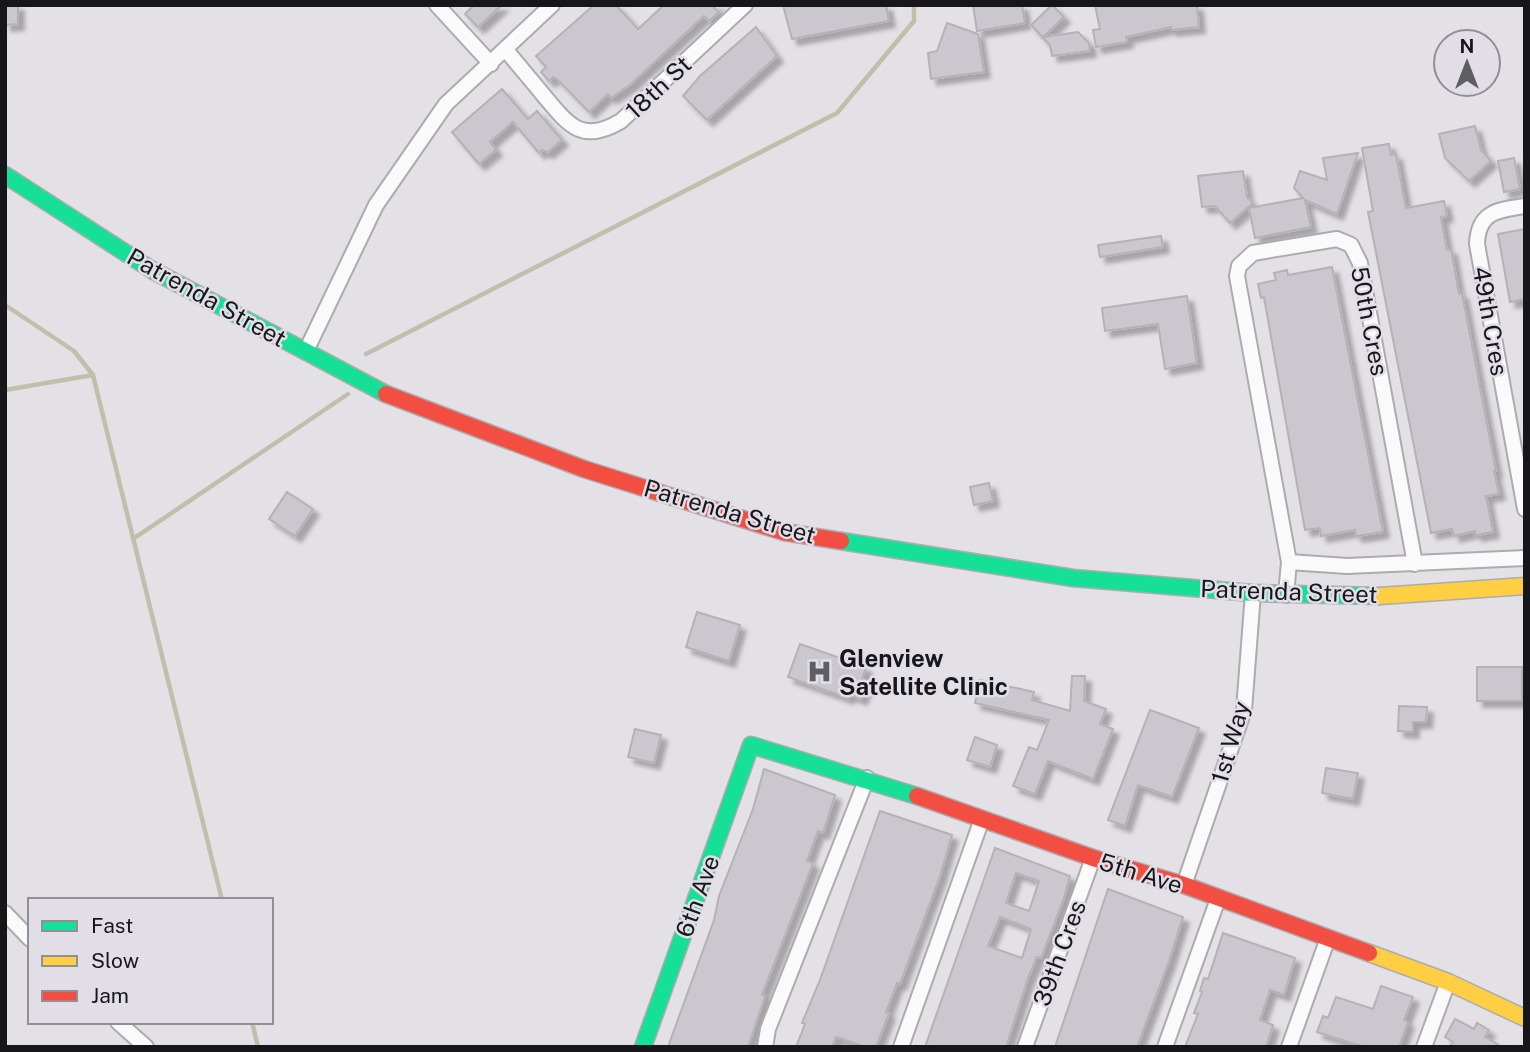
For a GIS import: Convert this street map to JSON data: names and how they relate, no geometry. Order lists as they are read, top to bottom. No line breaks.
{"streets":{"street":["18th St","Patrenda Street","50th Cres","49th Cres","1st Way","5th Ave","6th Ave","39th Cres"]},"crossings":[["Patrenda Street","50th Cres"],["Patrenda Street","1st Way"],["1st Way","5th Ave"],["5th Ave","6th Ave"],["5th Ave","39th Cres"]],"places":{"hospital":["Glenview Satellite Clinic"]},"legend":["Fast","Slow","Jam"],"north":"top"}
